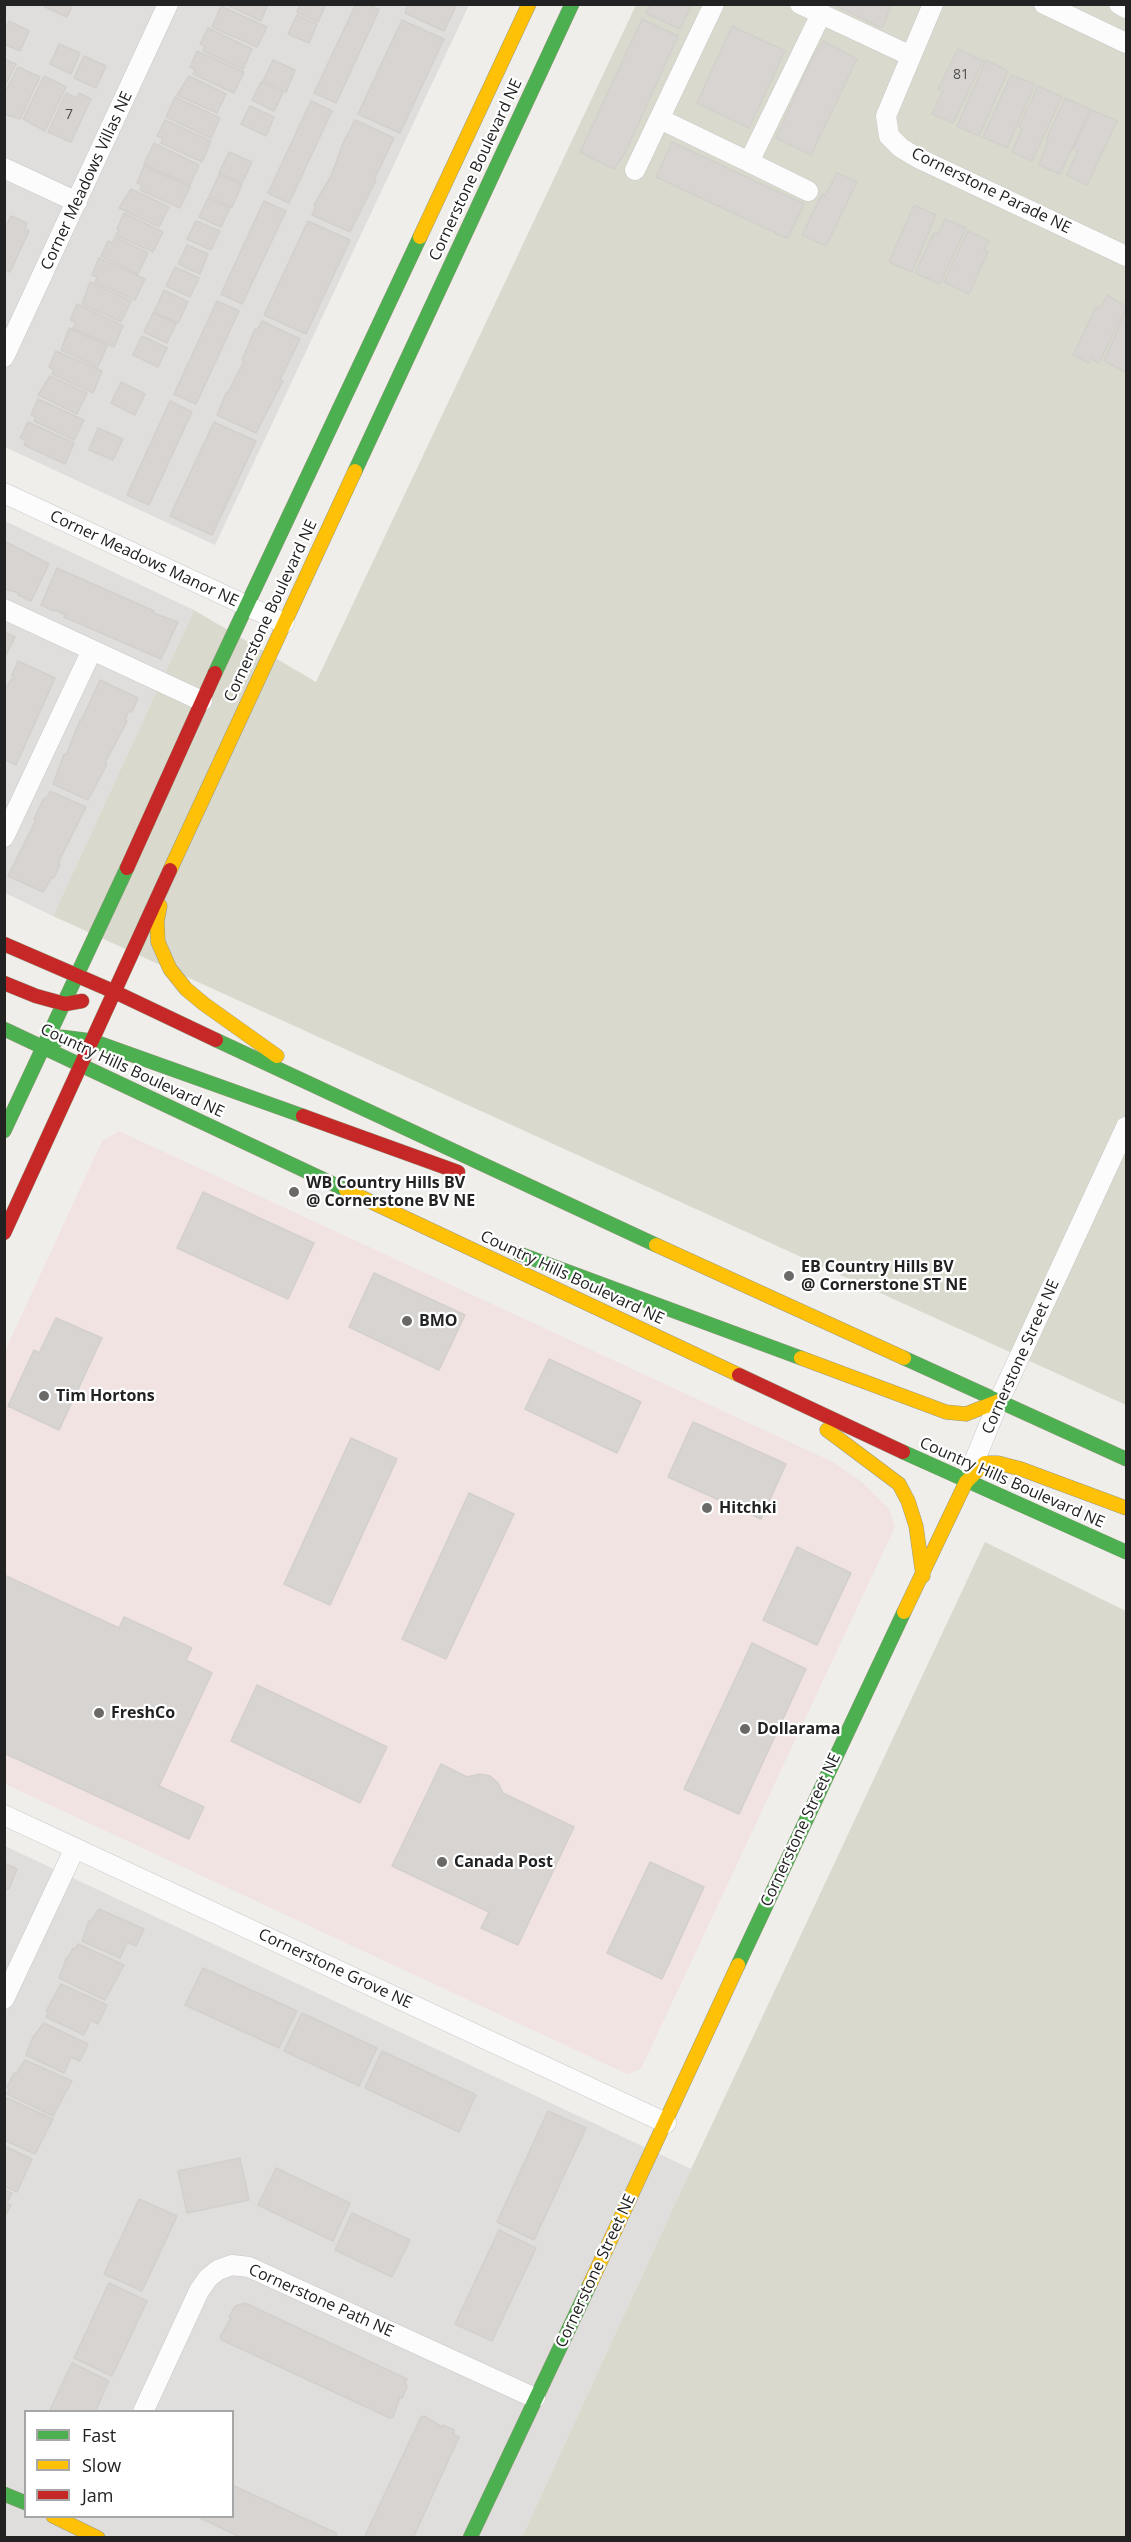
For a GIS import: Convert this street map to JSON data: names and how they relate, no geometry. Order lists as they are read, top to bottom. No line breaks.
{"streets":{"main road":["Cornerstone Boulevard NE","Country Hills Boulevard NE","Cornerstone Street NE"],"street":["Corner Meadows Villas NE","Cornerstone Parade NE","Corner Meadows Manor NE","Cornerstone Grove NE","Cornerstone Path NE"]},"crossings":[["Cornerstone Boulevard NE","Corner Meadows Manor NE"],["Cornerstone Boulevard NE","Country Hills Boulevard NE"],["Country Hills Boulevard NE","Cornerstone Street NE"],["Cornerstone Street NE","Cornerstone Grove NE"],["Cornerstone Street NE","Cornerstone Path NE"]],"places":["WB Country Hills BV @ Cornerstone BV NE","EB Country Hills BV @ Cornerstone ST NE","BMO","Tim Hortons","Hitchki","FreshCo","Dollarama","Canada Post"],"house_numbers":["81","7"],"legend":["Fast","Slow","Jam"]}
